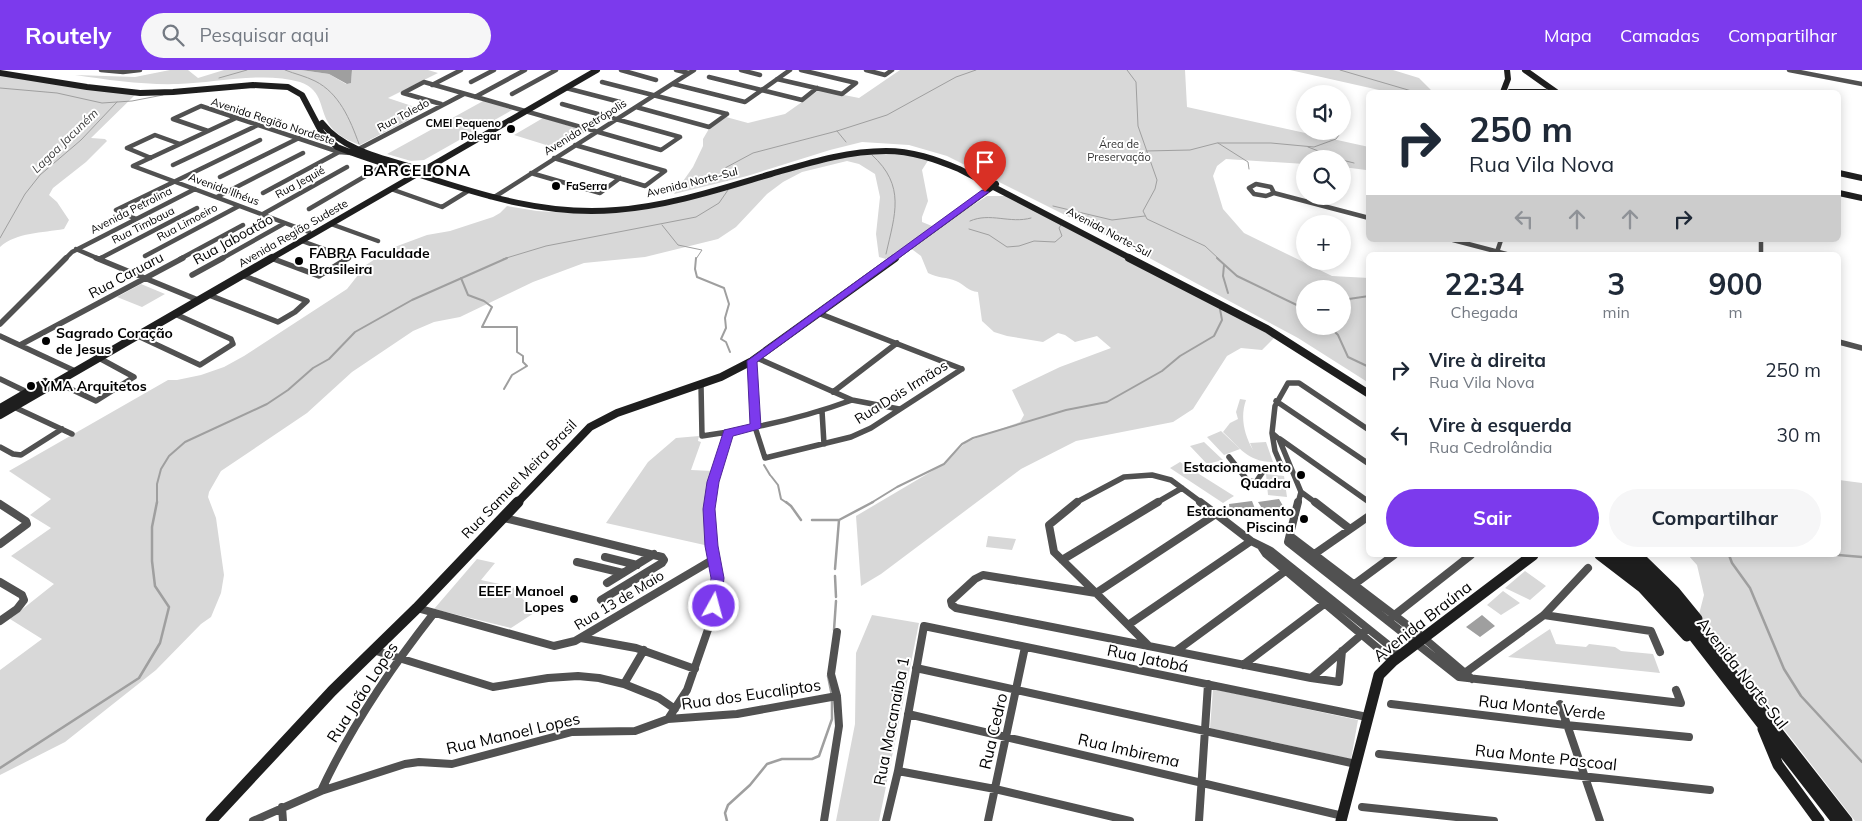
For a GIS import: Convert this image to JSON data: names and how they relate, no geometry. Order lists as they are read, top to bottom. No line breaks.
{"streets":{"main road":["Avenida Norte-Sul","Avenida Região Sudeste","Rua Samuel Meira Brasil","Avenida Braúna"],"street":["Rua Toledo","Avenida Região Nordeste","Avenida Petrópolis","Rua Jequié","Avenida Ilhéus","Avenida Petrolina","Rua Limoeiro","Rua Timbaua","Rua Jaboatão","Rua Caruaru","Rua Dois Irmãos","Rua 13 de Maio","Rua Jatobá","Rua João Lopes","Rua dos Eucaliptos","Rua Monte Verde","Rua Macanaiba 1","Rua Cedro","Rua Manoel Lopes","Rua Imbirema","Rua Monte Pascoal"]},"crossings":[["Rua Toledo","Avenida Região Nordeste"],["Rua Toledo","Avenida Norte-Sul"],["Avenida Região Nordeste","Avenida Norte-Sul"],["Avenida Petrópolis","Avenida Norte-Sul"],["Rua Jequié","Avenida Ilhéus"],["Avenida Norte-Sul","Avenida Região Sudeste"],["Avenida Norte-Sul","Rua Samuel Meira Brasil"],["Avenida Ilhéus","Avenida Petrolina"],["Avenida Ilhéus","Rua Limoeiro"],["Avenida Ilhéus","Avenida Região Sudeste"],["Avenida Ilhéus","Rua Jaboatão"],["Rua Samuel Meira Brasil","Rua 13 de Maio"],["Rua 13 de Maio","Rua João Lopes"],["Avenida Braúna","Rua Jatobá"],["Avenida Braúna","Rua Imbirema"],["Rua Jatobá","Rua Macanaiba 1"],["Rua Jatobá","Rua Cedro"],["Rua João Lopes","Rua Manoel Lopes"],["Rua dos Eucaliptos","Rua Manoel Lopes"],["Rua Macanaiba 1","Rua Imbirema"],["Rua Cedro","Rua Imbirema"]],"districts":["BARCELONA"],"water":["Lagoa Jacuném"],"parks":["Área de Preservação"],"places":["CMEI Pequeno Polegar","FaSerra","FABRA Faculdade Brasileira","Sagrado Coração de Jesus","YMA Arquitetos","Estacionamento Quadra","Estacionamento Piscina","EEEF Manoel Lopes"],"page":{"header":"Routely","search":"Pesquisar aqui","nav":["Mapa","Camadas","Compartilhar"],"map_buttons":["+","−"],"turn":["250 m","Rua Vila Nova"],"eta":["22:34","Chegada","3","min","900","m"],"list":[{"name":"Vire à direita","note":"Rua Vila Nova","value":"250 m"},{"name":"Vire à esquerda","note":"Rua Cedrolândia","value":"30 m"}],"buttons":["Sair","Compartilhar"]}}
